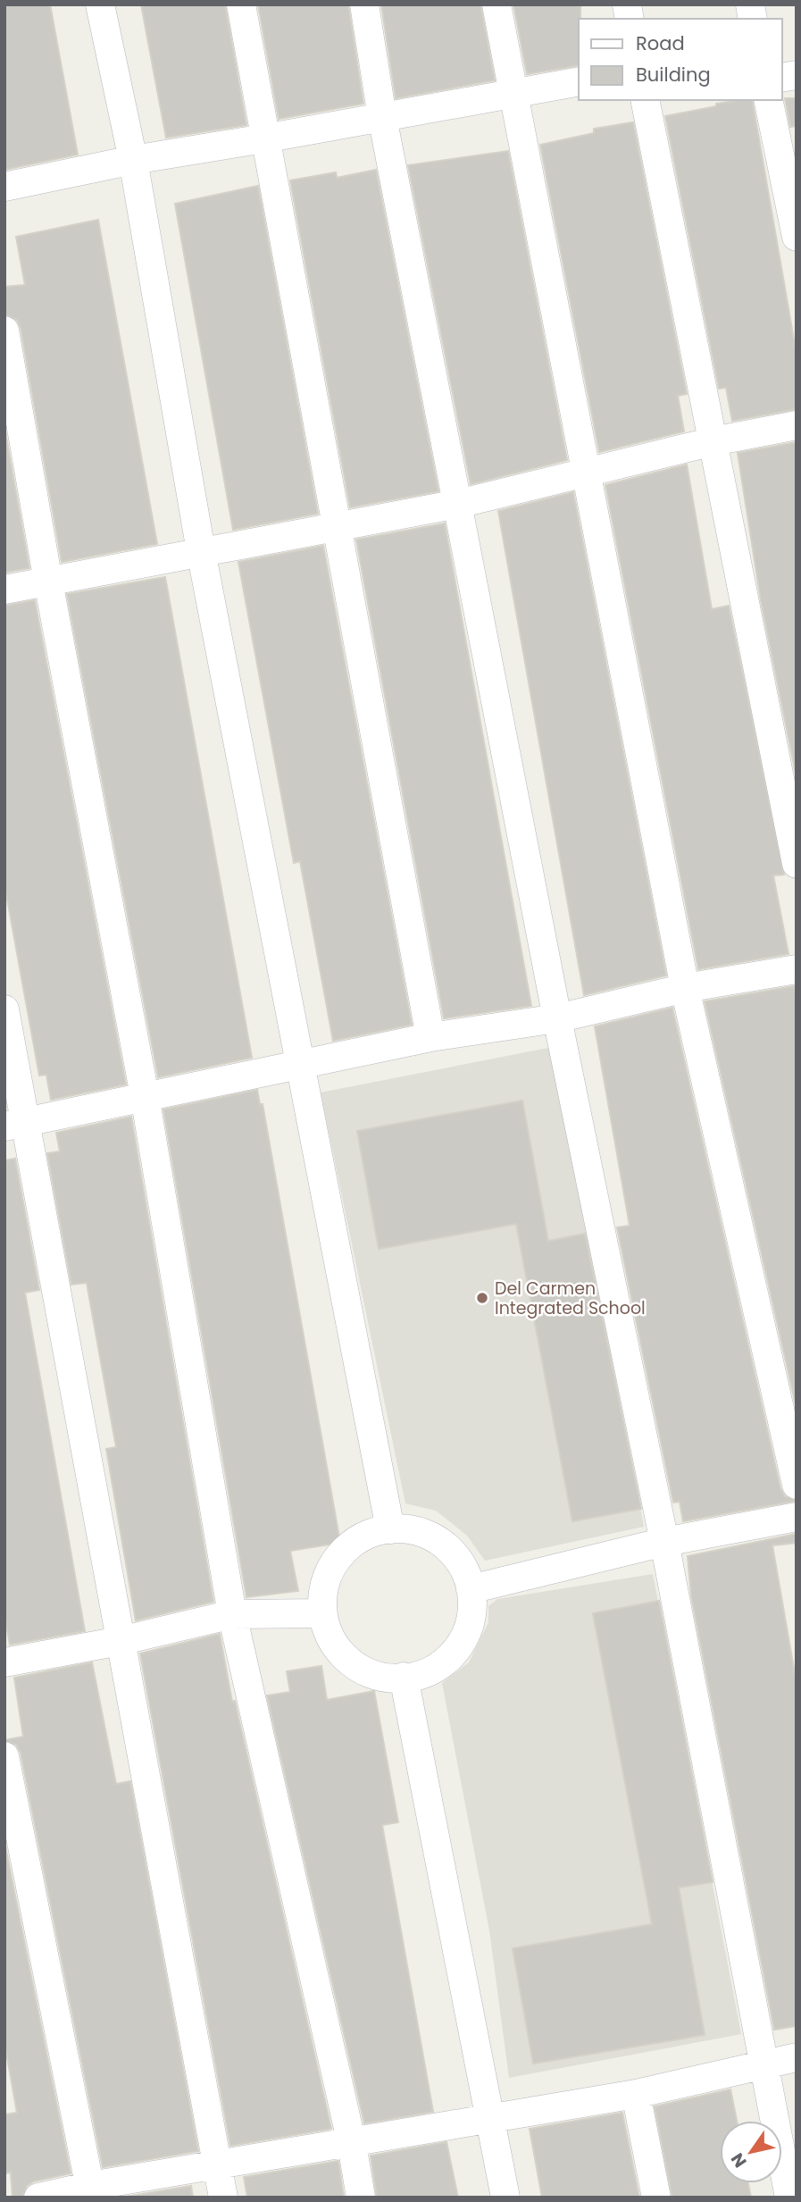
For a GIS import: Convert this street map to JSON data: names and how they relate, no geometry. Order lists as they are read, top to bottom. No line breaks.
{"places":["Del Carmen Integrated School"],"legend":["Road","Building"],"north":"bottom left"}
